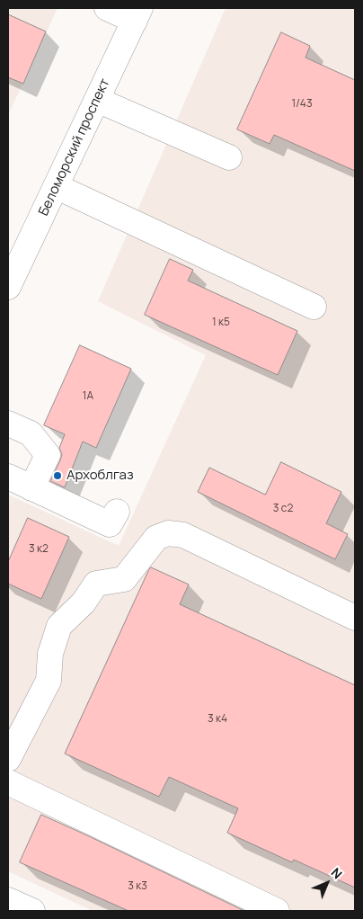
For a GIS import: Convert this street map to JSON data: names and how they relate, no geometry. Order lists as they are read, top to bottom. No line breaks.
{"streets":{"street":["Беломорский проспект"]},"places":["Архоблгаз"],"house_numbers":["1/43","1 к5","1А","3 с2","3 к2","3 к4","3 к3"],"north":"top right"}
